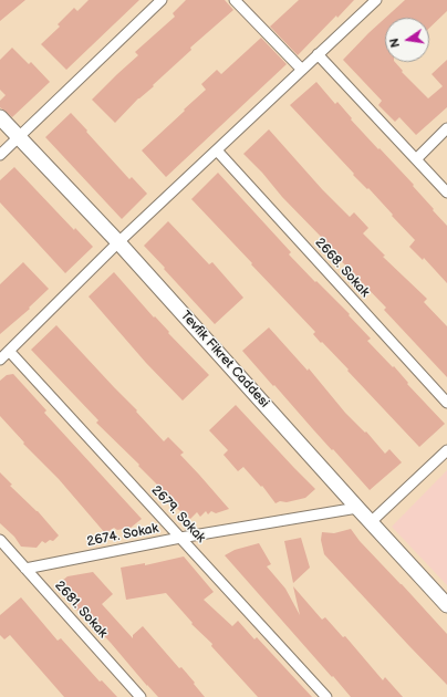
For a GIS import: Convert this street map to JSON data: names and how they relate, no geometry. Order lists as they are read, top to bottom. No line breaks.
{"streets":{"street":["2668. Sokak","Tevfik Fikret Caddesi","2679. Sokak","2674. Sokak","2681. Sokak"]},"crossings":[["Tevfik Fikret Caddesi","2674. Sokak"],["2679. Sokak","2674. Sokak"],["2674. Sokak","2681. Sokak"]],"north":"left"}
